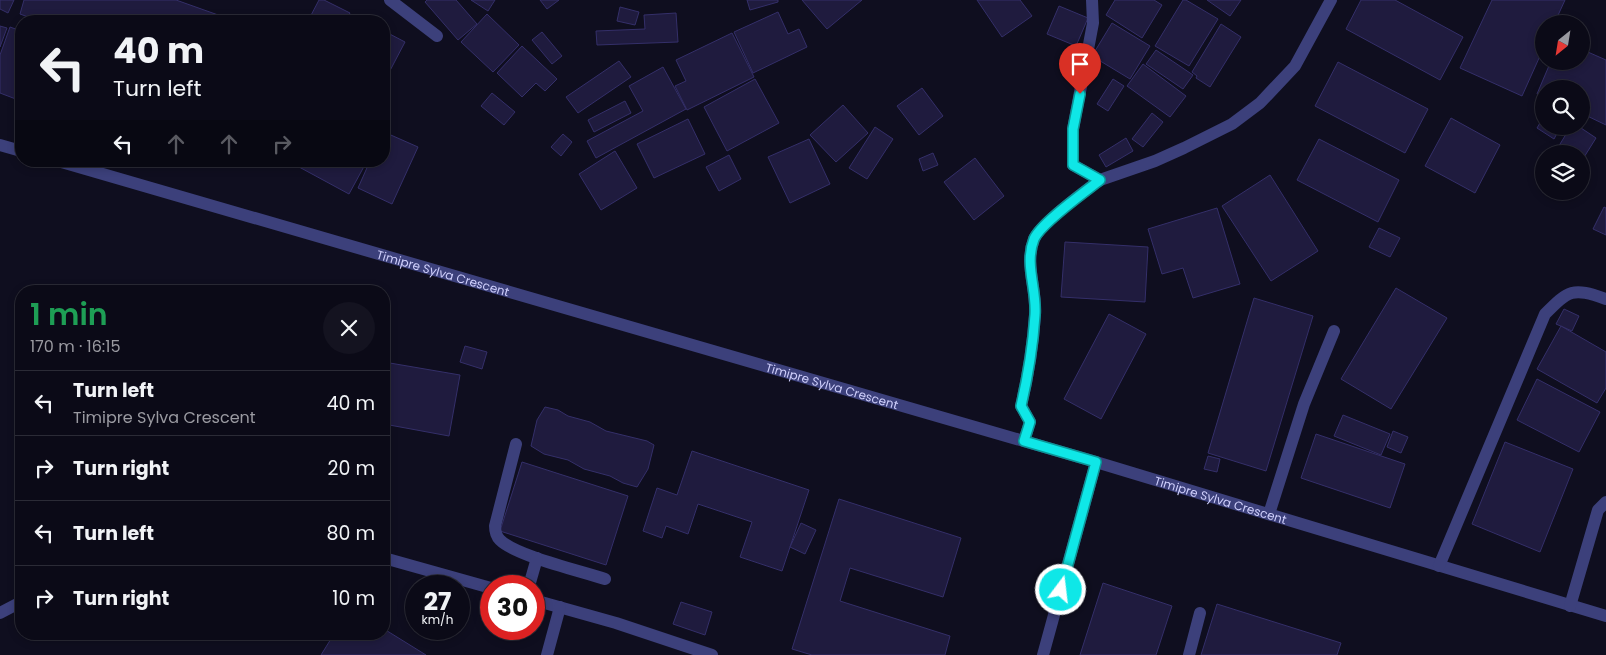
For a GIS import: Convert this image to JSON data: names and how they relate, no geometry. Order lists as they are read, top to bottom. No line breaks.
{"streets":{"street":["Timipre Sylva Crescent"]},"north":"bottom left","page":{"turn":["40 m","Turn left"],"heading":["1 min","170 m · 16:15"],"list":[{"name":"Turn left","note":"Timipre Sylva Crescent","value":"40 m"},{"name":"Turn right","value":"20 m"},{"name":"Turn left","value":"80 m"},{"name":"Turn right","value":"10 m"}],"speed":"27 km/h","limit":"30"}}
